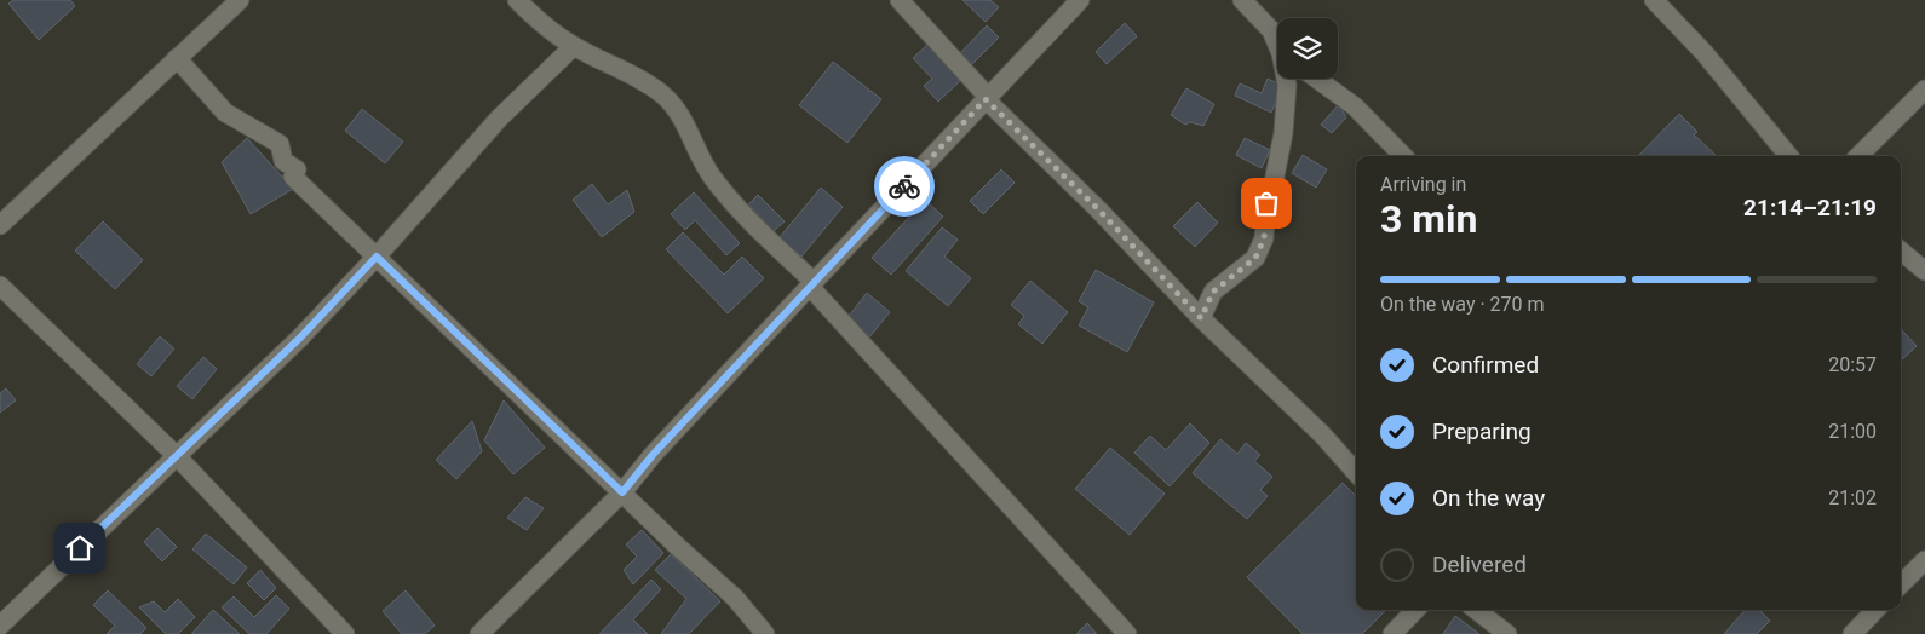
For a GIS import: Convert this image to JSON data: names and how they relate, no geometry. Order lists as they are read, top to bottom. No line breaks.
{"page":{"heading":["3 min","Arriving in","21:14–21:19"],"bar":"On the way · 270 m","list":[["Confirmed","20:57"],["Preparing","21:00"],["On the way","21:02"],"Delivered"]}}
